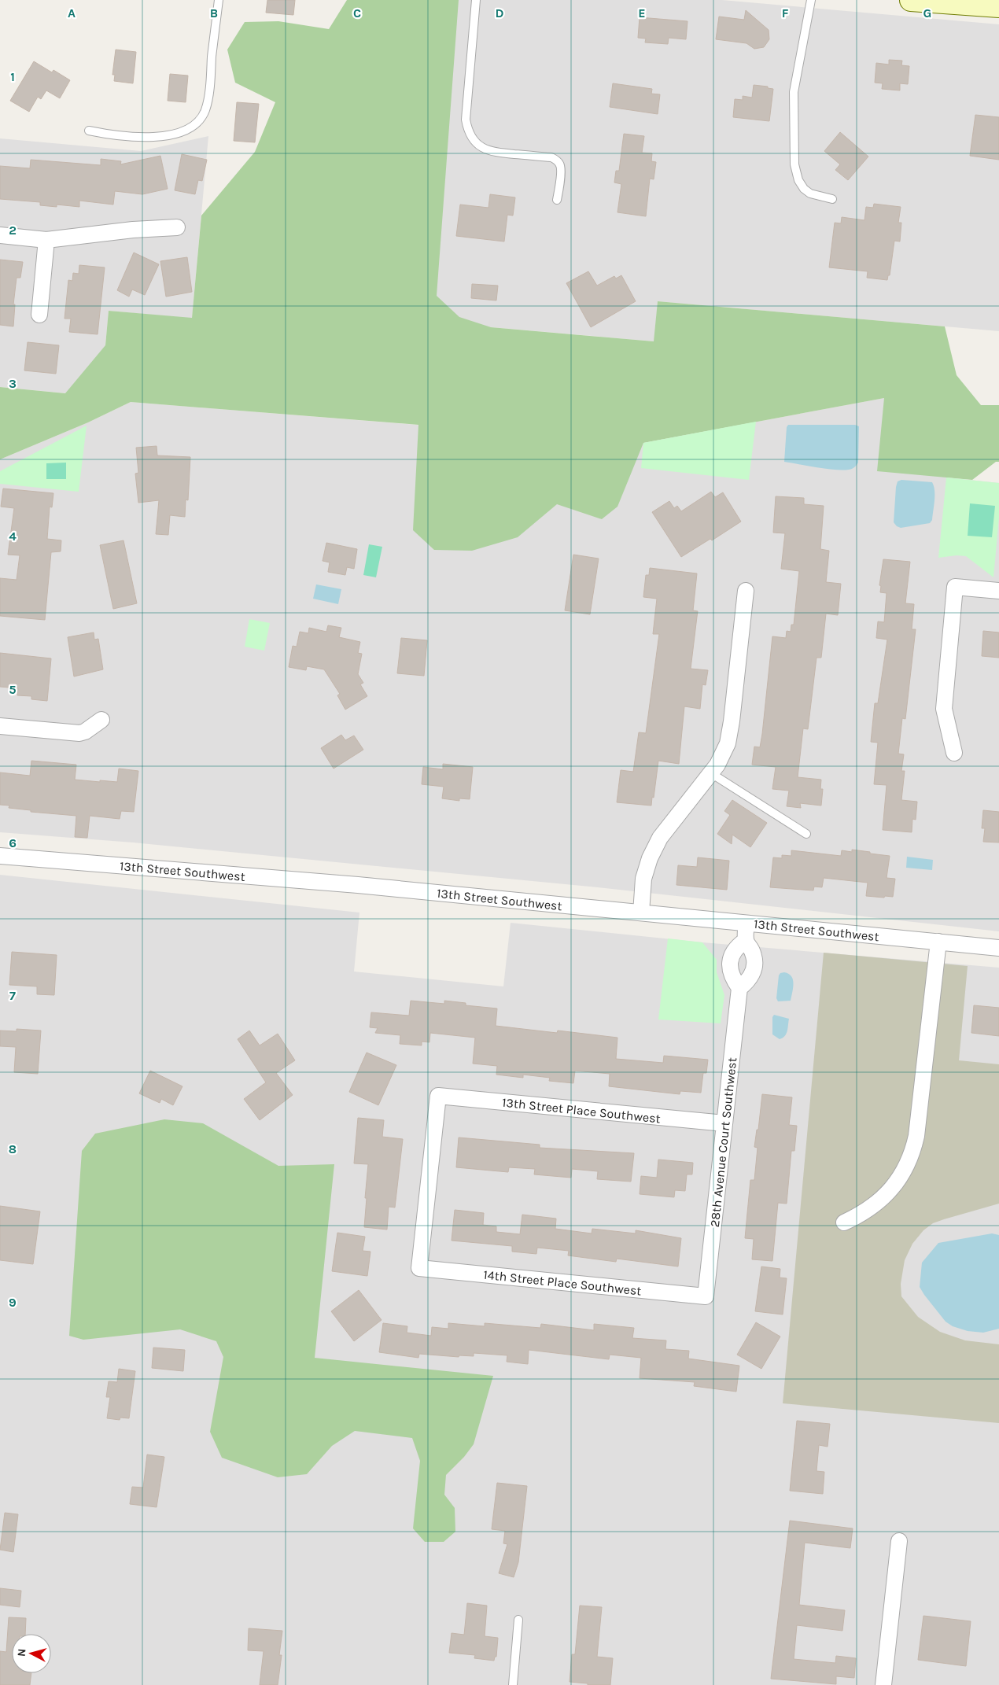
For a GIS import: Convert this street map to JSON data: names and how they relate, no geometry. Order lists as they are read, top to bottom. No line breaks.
{"streets":{"street":["13th Street Southwest","13th Street Place Southwest","28th Avenue Court Southwest","14th Street Place Southwest"]},"crossings":[["13th Street Place Southwest","28th Avenue Court Southwest"],["13th Street Place Southwest","14th Street Place Southwest"],["28th Avenue Court Southwest","14th Street Place Southwest"]],"north":"left","grid":{"columns":["A","B","C","D","E","F","G"],"rows":["1","2","3","4","5","6","7","8","9"]}}
